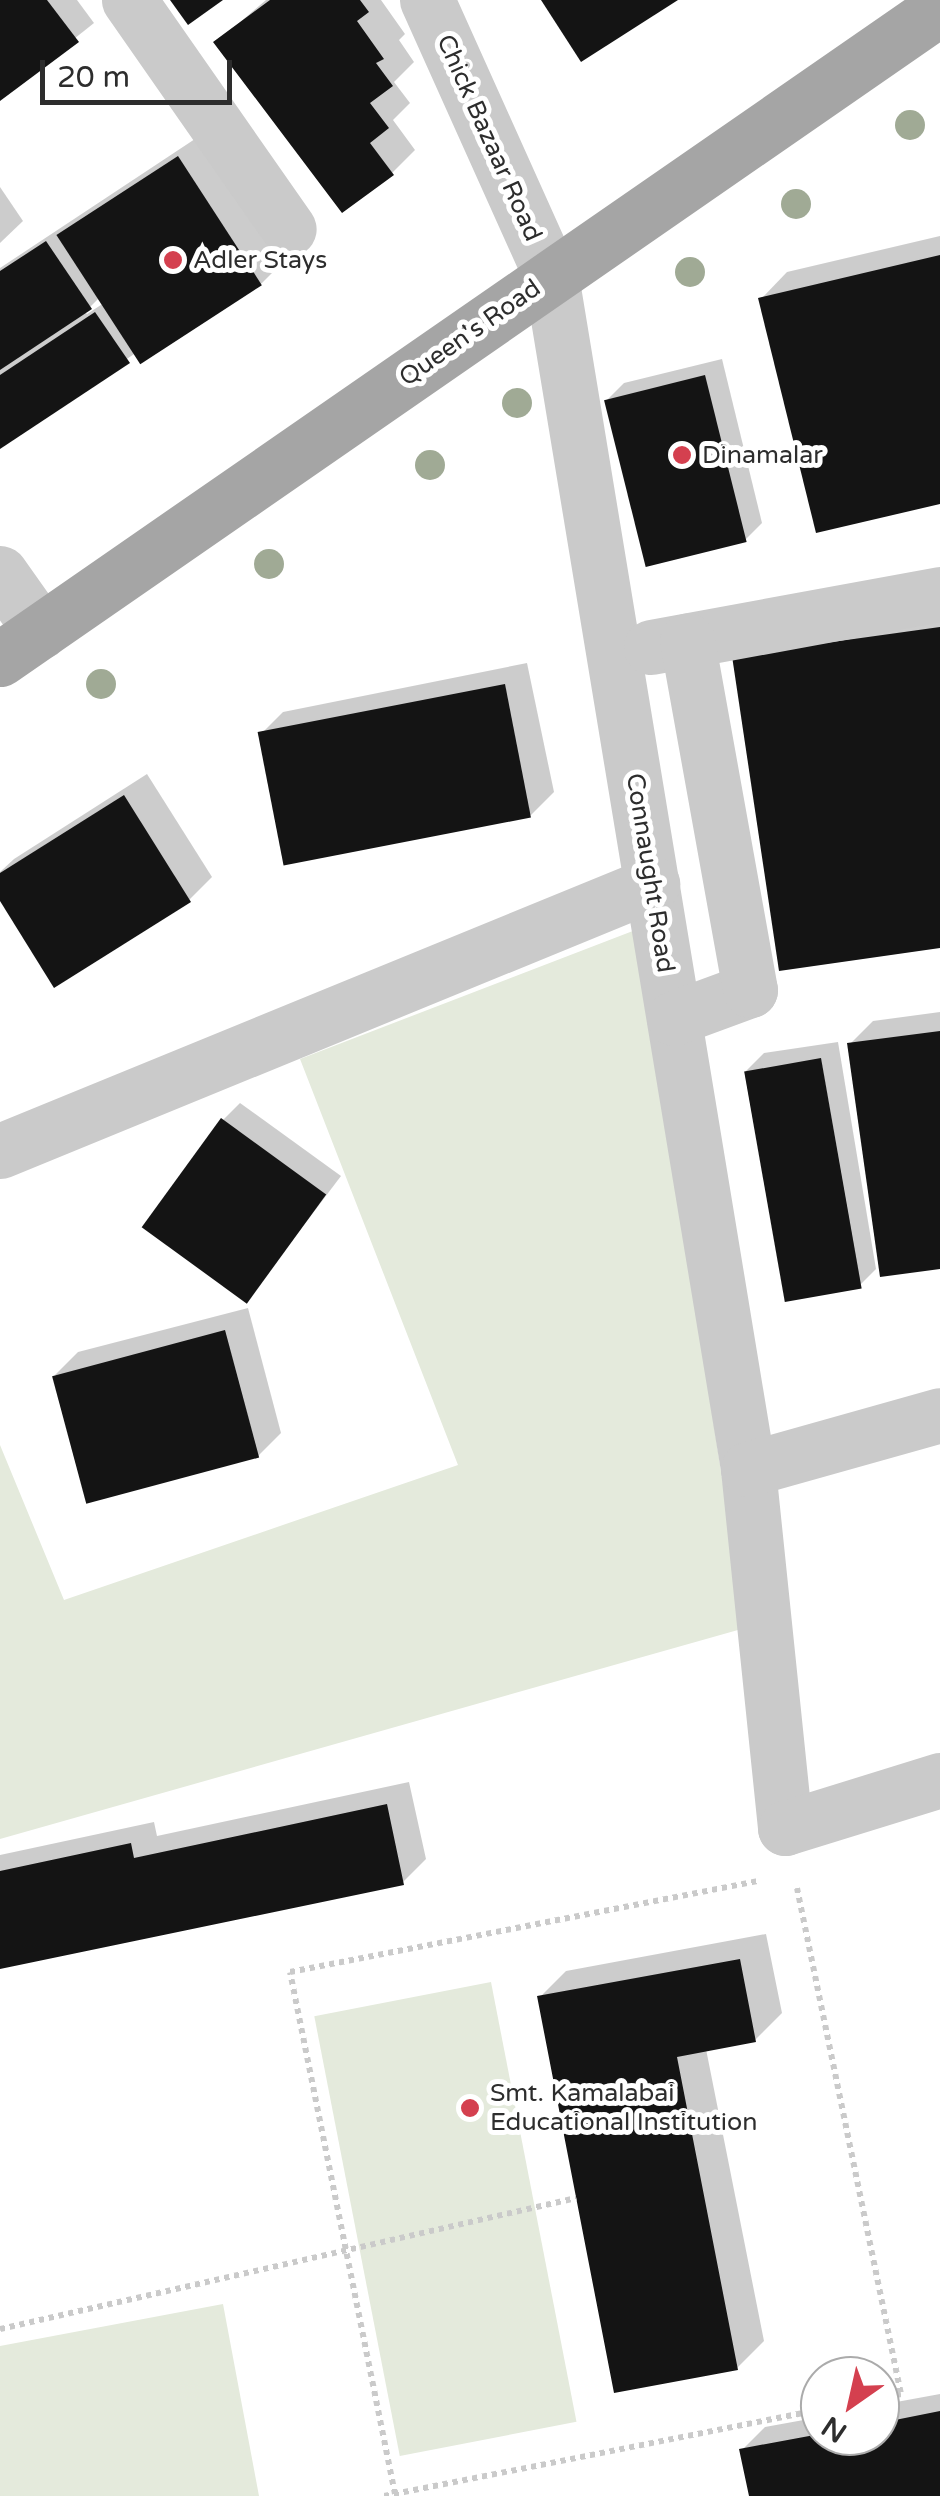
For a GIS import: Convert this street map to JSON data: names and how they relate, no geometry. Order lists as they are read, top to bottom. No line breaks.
{"streets":{"main road":["Queen's Road"],"street":["Chick Bazaar Road","Connaught Road"]},"crossings":[["Chick Bazaar Road","Queen's Road"],["Chick Bazaar Road","Connaught Road"],["Queen's Road","Connaught Road"]],"places":["Adler Stays","Dinamalar","Smt. Kamalabai Educational Institution"],"scale_bar":"20 m","north":"bottom left"}
